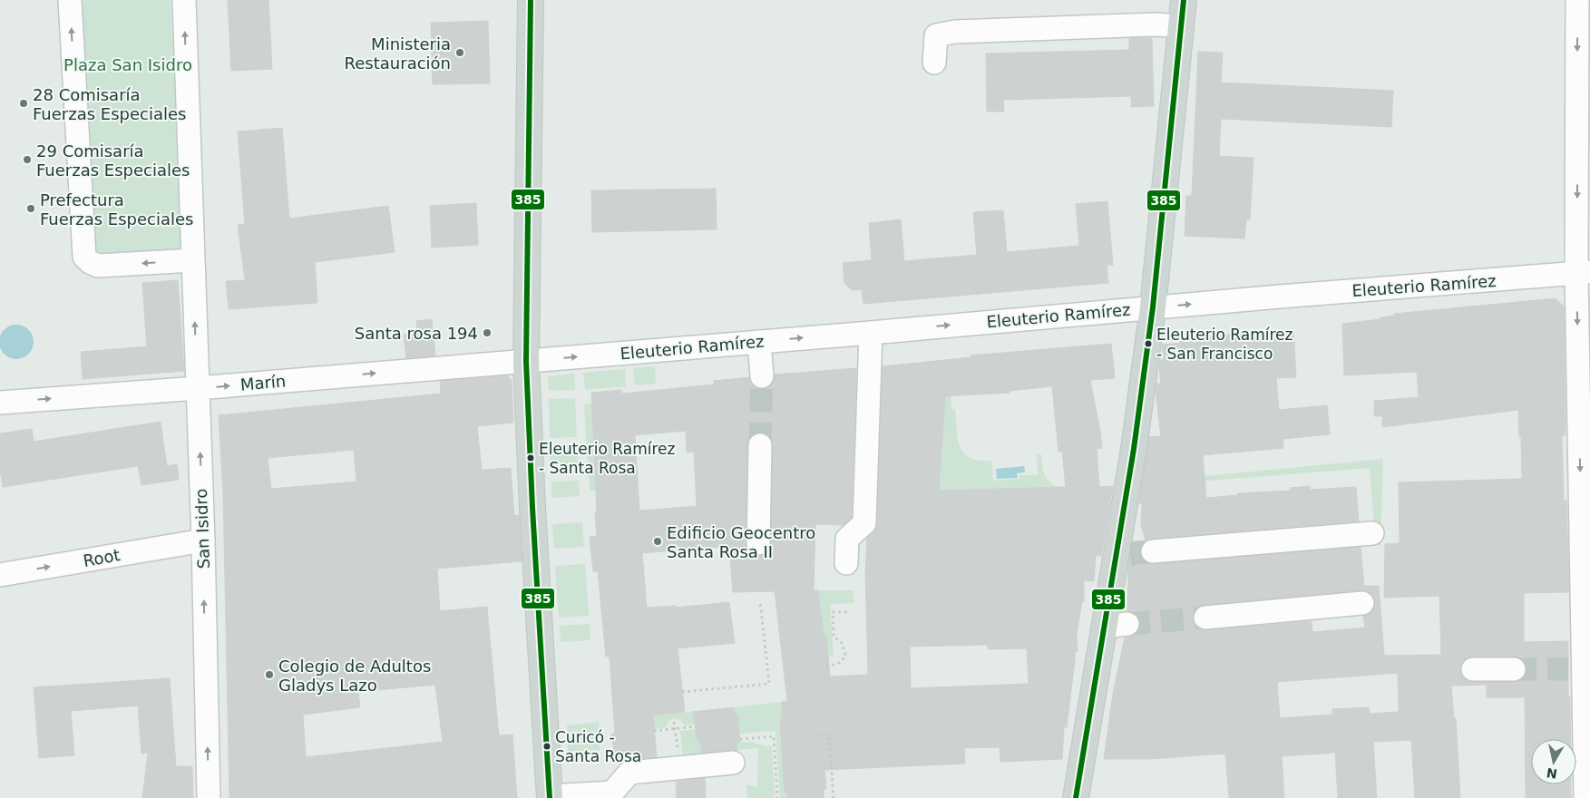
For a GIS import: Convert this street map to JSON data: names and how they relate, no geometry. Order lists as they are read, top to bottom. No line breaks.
{"streets":{"street":["Eleuterio Ramírez","Marín","San Isidro","Root"]},"crossings":[["Eleuterio Ramírez","Marín"],["Marín","San Isidro"],["San Isidro","Root"]],"one_way":["Eleuterio Ramírez","Marín","San Isidro","Root"],"parks":["Plaza San Isidro"],"places":["Ministeria Restauración","28 Comisaría Fuerzas Especiales","29 Comisaría Fuerzas Especiales","Prefectura Fuerzas Especiales","Santa rosa 194","Eleuterio Ramírez - San Francisco","Eleuterio Ramírez - Santa Rosa","Edificio Geocentro Santa Rosa II","Colegio de Adultos Gladys Lazo","Curicó - Santa Rosa"],"lines":["transit line 385"],"north":"bottom"}
